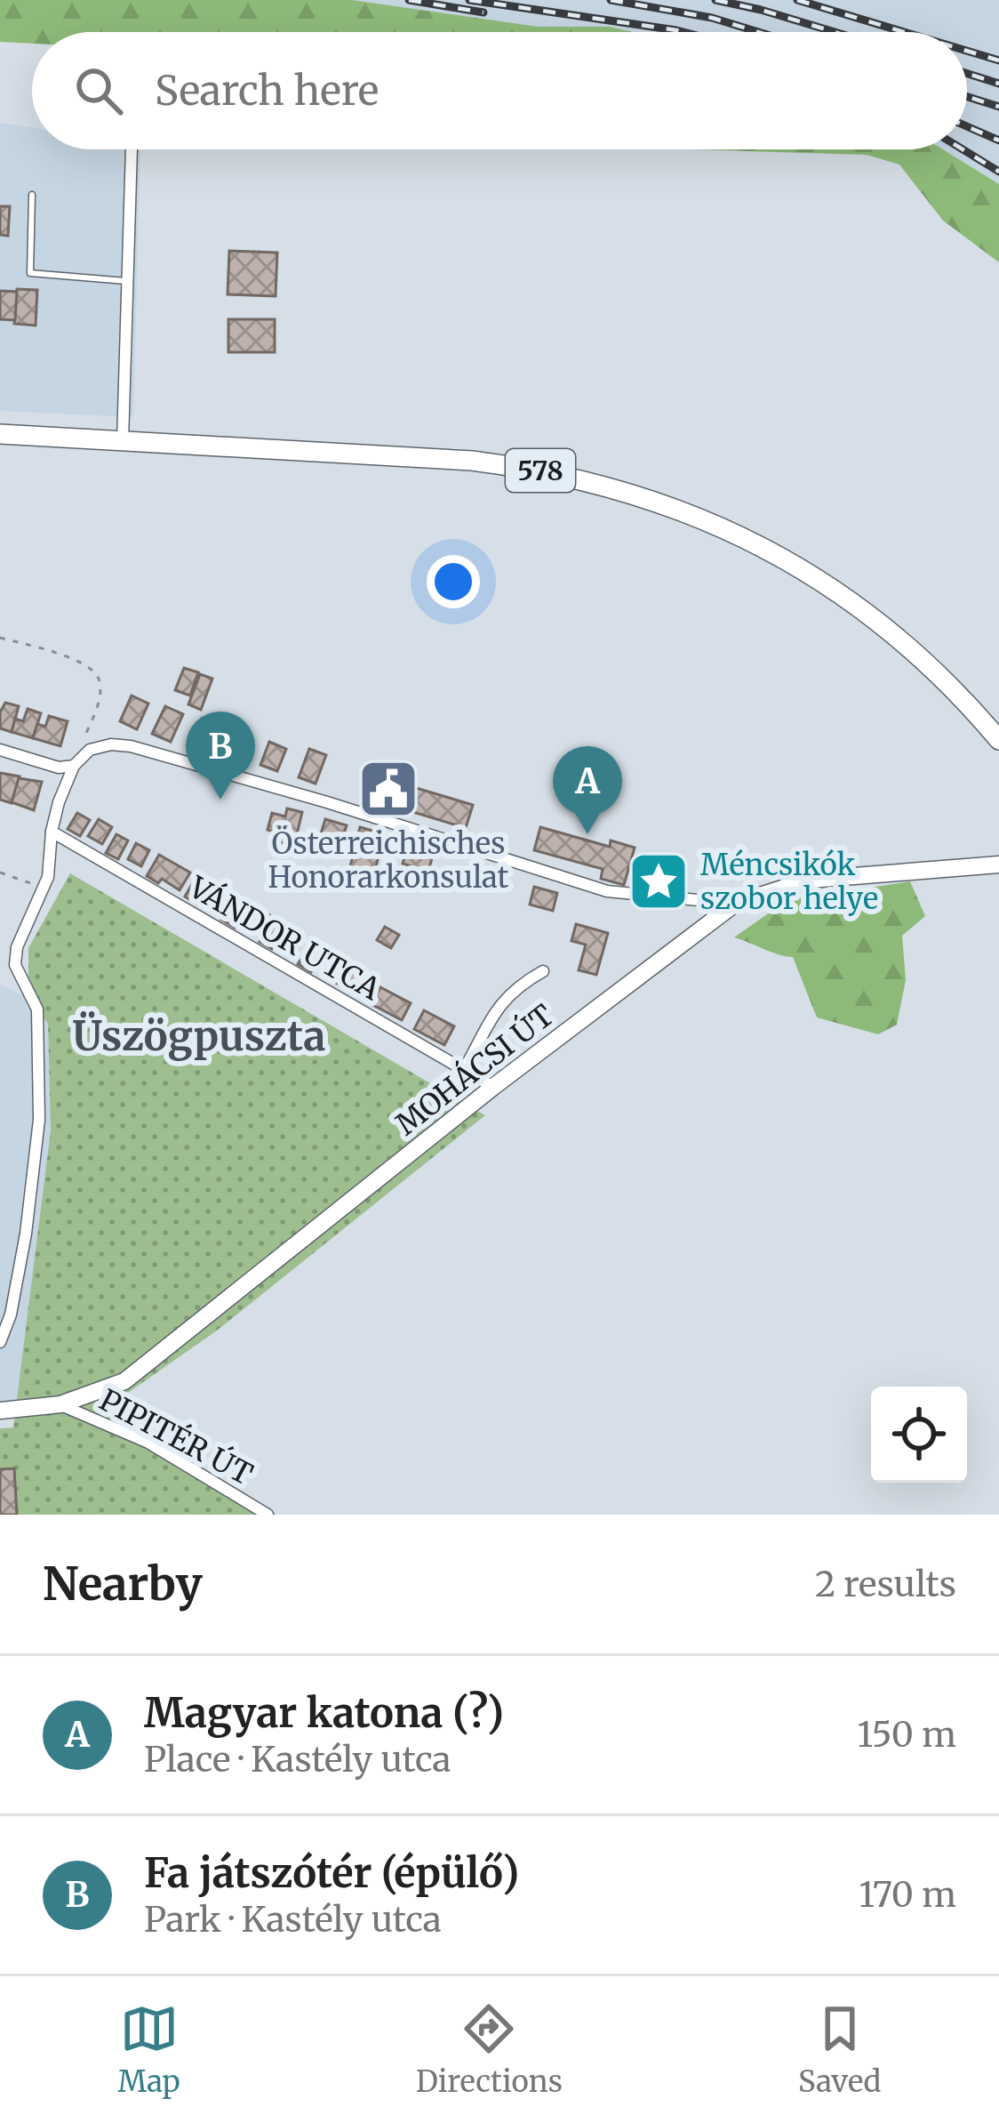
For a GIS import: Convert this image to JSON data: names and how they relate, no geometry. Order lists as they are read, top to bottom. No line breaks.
{"streets":{"main road":["578","MOHÁCSI ÚT"],"street":["VÁNDOR UTCA","PIPITÉR ÚT"]},"crossings":[["VÁNDOR UTCA","MOHÁCSI ÚT"],["MOHÁCSI ÚT","PIPITÉR ÚT"]],"districts":["Üszögpuszta"],"places":{"public building":["Österreichisches Honorarkonsulat"],"place":["Méncsikók szobor helye"]},"page":{"search":"Search here","pins":["B","A"],"heading":["Nearby","2 results"],"list":[{"mark":"A","name":"Magyar katona (?)","note":"Place · Kastély utca","value":"150 m"},{"mark":"B","name":"Fa játszótér (épülő)","note":"Park · Kastély utca","value":"170 m"}],"nav":["Map","Directions","Saved"]}}
